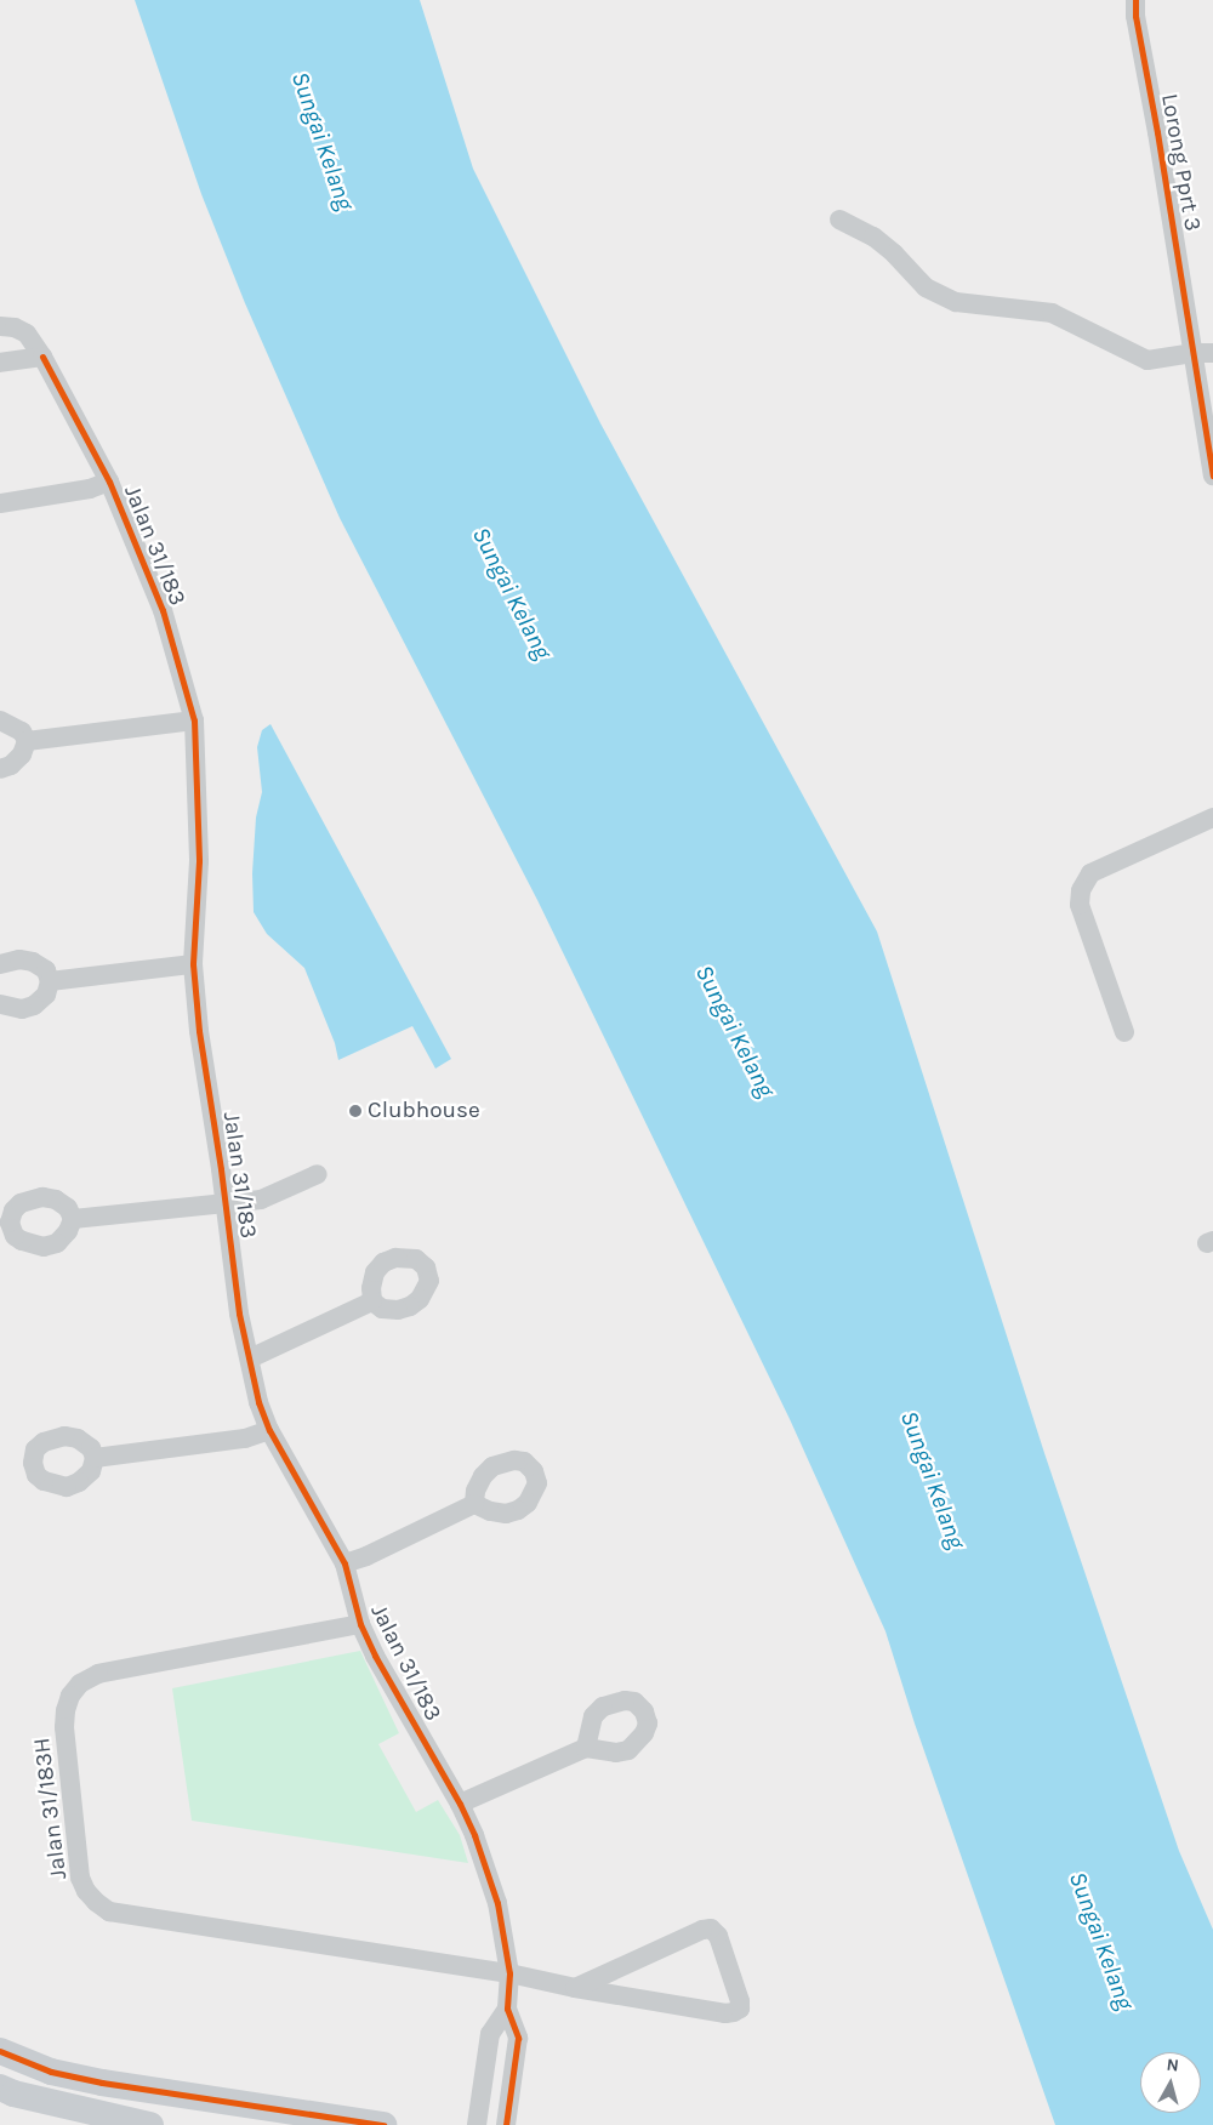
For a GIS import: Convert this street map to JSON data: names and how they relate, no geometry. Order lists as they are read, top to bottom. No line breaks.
{"streets":{"street":["Lorong Pprt 3","Jalan 31/183","Jalan 31/183H"]},"crossings":[["Jalan 31/183","Jalan 31/183H"]],"water":["Sungai Kelang"],"places":["Clubhouse"],"north":"top"}
